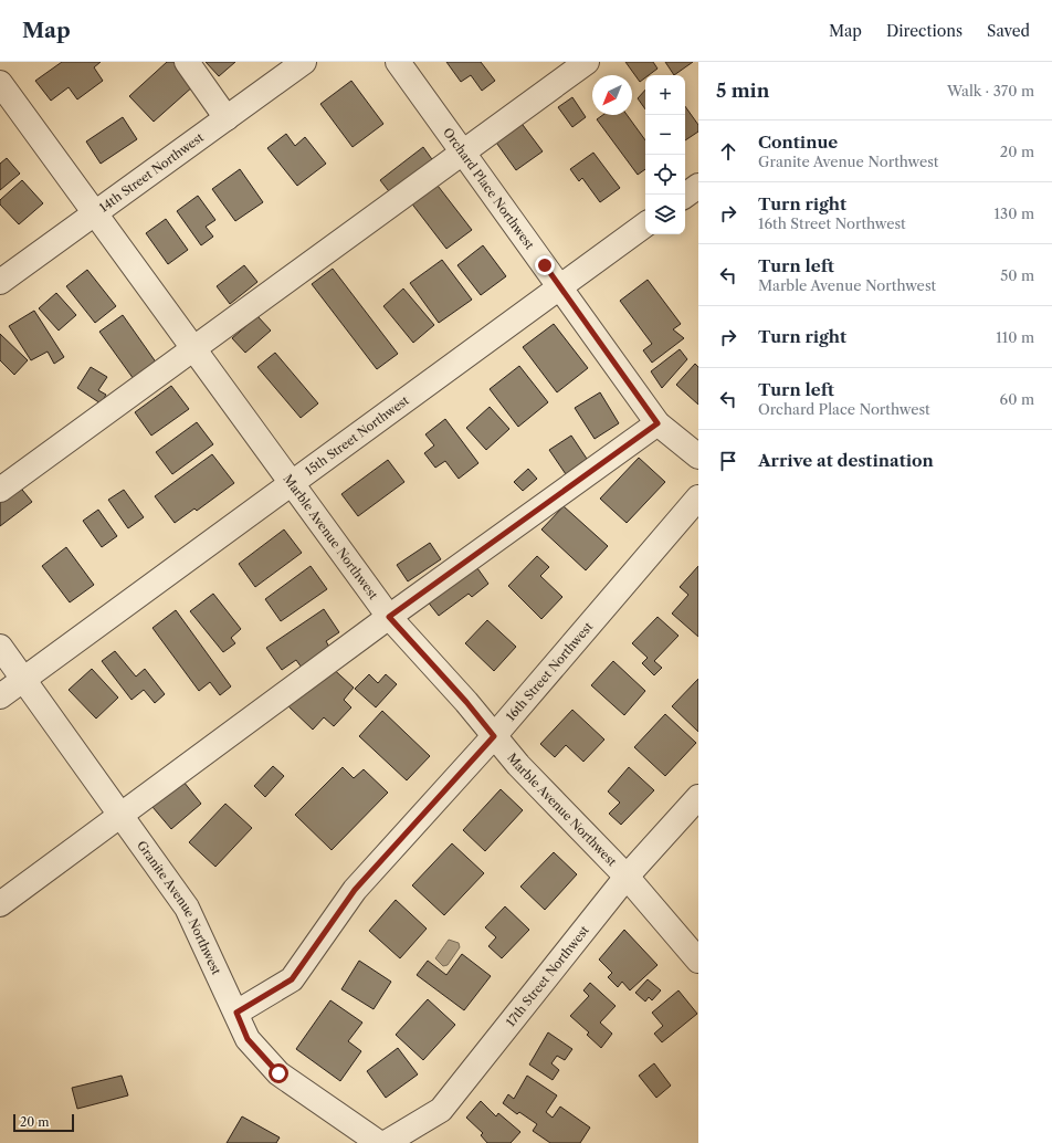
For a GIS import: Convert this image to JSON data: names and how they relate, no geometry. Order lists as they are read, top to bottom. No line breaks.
{"streets":{"street":["14th Street Northwest","Orchard Place Northwest","15th Street Northwest","Marble Avenue Northwest","16th Street Northwest","Granite Avenue Northwest","17th Street Northwest"]},"crossings":[["14th Street Northwest","Marble Avenue Northwest"],["Orchard Place Northwest","15th Street Northwest"],["15th Street Northwest","Marble Avenue Northwest"],["15th Street Northwest","Granite Avenue Northwest"],["Marble Avenue Northwest","16th Street Northwest"],["Marble Avenue Northwest","17th Street Northwest"],["16th Street Northwest","Granite Avenue Northwest"]],"scale_bar":"20 m","north":"bottom left","page":{"header":"Map","nav":["Map","Directions","Saved"],"heading":["5 min","Walk · 370 m"],"map_buttons":["+","−"],"list":[["Continue","Granite Avenue Northwest","20 m"],["Turn right","16th Street Northwest","130 m"],["Turn left","Marble Avenue Northwest","50 m"],["Turn right","110 m"],["Turn left","Orchard Place Northwest","60 m"],"Arrive at destination"],"scale":"20 m"}}
